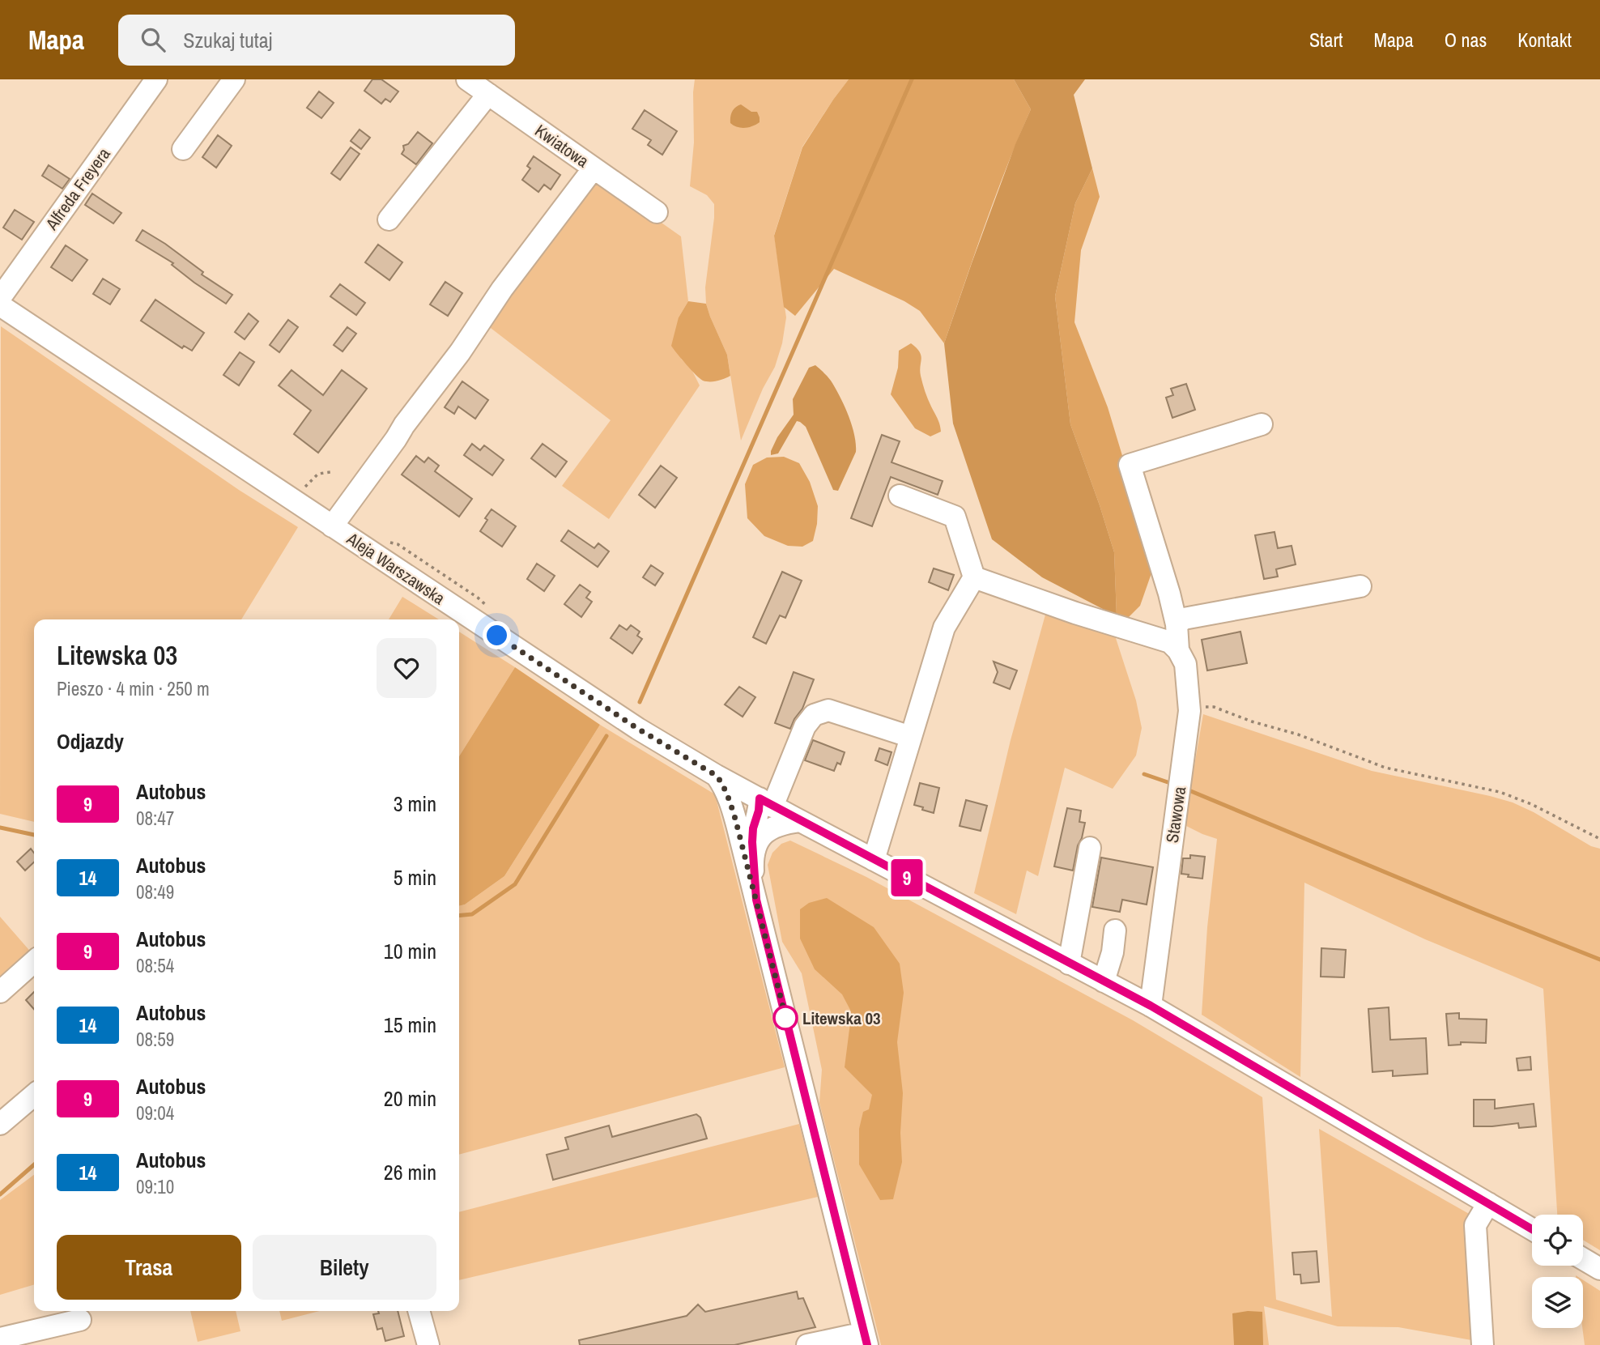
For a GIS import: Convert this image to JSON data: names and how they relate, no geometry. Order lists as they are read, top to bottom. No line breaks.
{"streets":{"street":["Kwiatowa","Alfreda Freyera","Aleja Warszawska","Stawowa"]},"crossings":[["Aleja Warszawska","Stawowa"]],"places":["Litewska 03"],"lines":["bus line 9"],"page":{"header":"Mapa","search":"Szukaj tutaj","nav":["Start","Mapa","O nas","Kontakt"],"on_map":"9","heading":[["Litewska 03","Pieszo · 4 min · 250 m"],"Odjazdy"],"list":[{"mark":"9","name":"Autobus","note":"08:47","value":"3 min"},{"mark":"14","name":"Autobus","note":"08:49","value":"5 min"},{"mark":"9","name":"Autobus","note":"08:54","value":"10 min"},{"mark":"14","name":"Autobus","note":"08:59","value":"15 min"},{"mark":"9","name":"Autobus","note":"09:04","value":"20 min"},{"mark":"14","name":"Autobus","note":"09:10","value":"26 min"}],"buttons":["Trasa","Bilety"]}}
